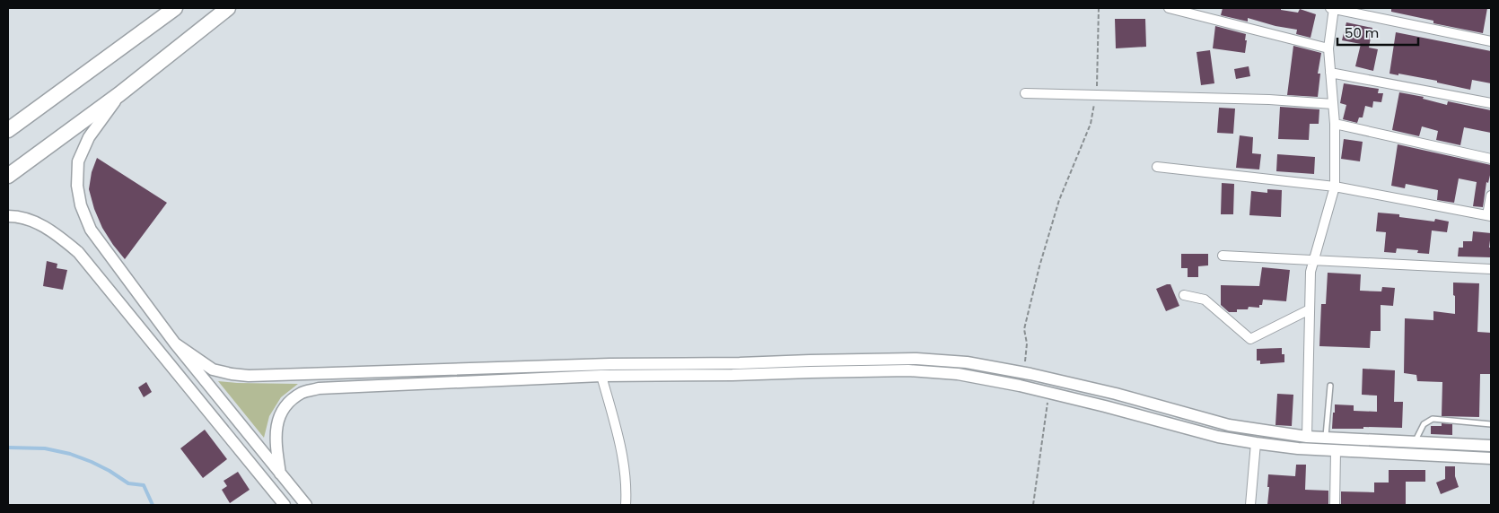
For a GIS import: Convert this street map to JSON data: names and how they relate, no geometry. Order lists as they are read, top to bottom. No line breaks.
{"scale_bar":"50 m"}
